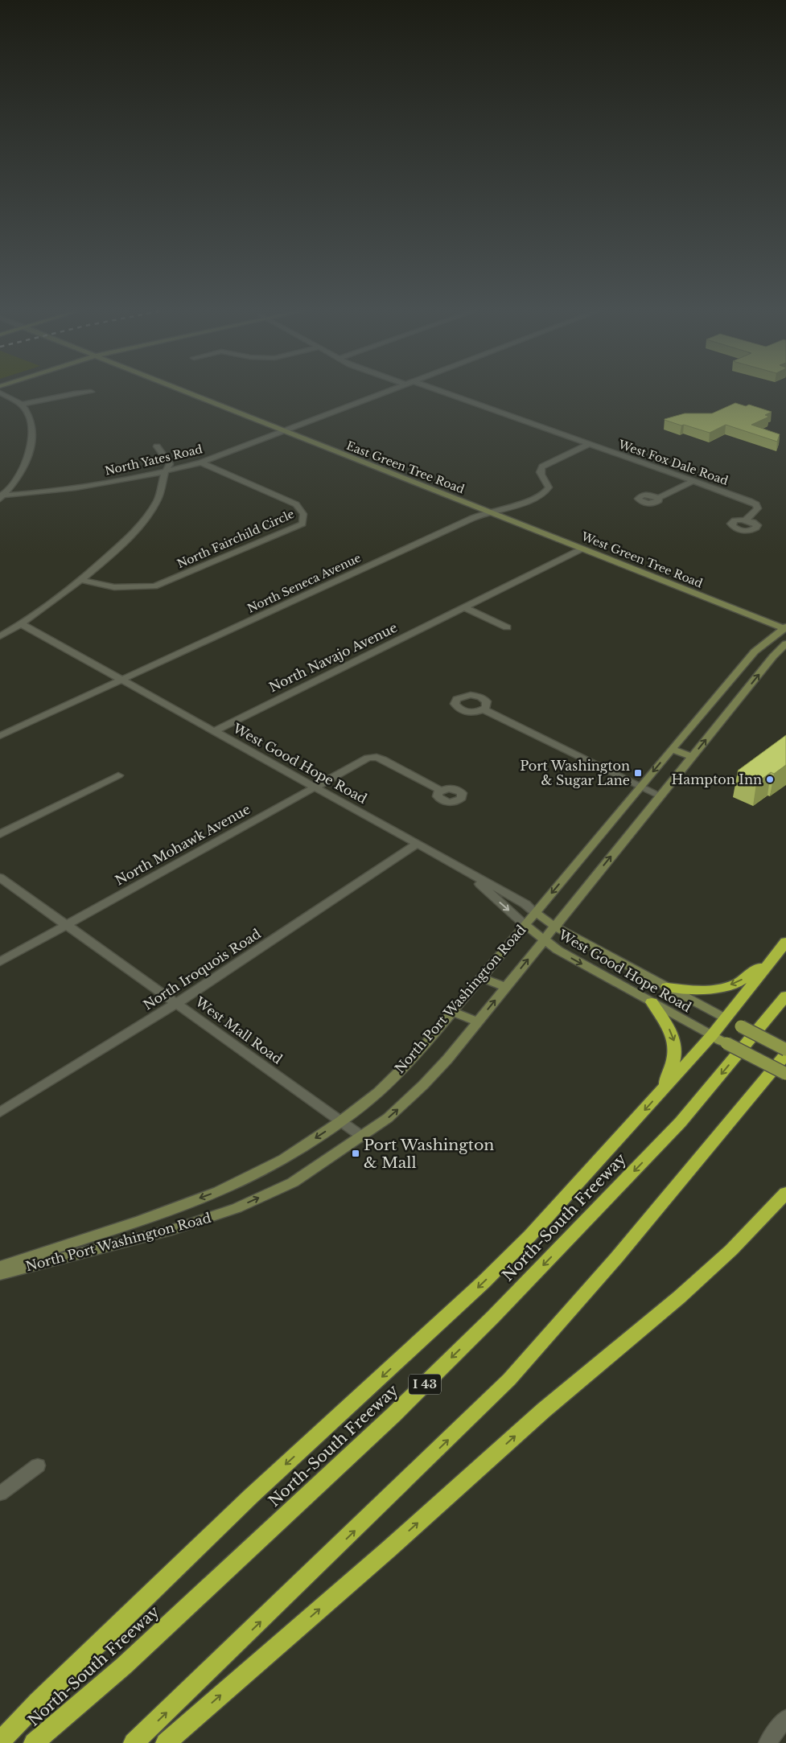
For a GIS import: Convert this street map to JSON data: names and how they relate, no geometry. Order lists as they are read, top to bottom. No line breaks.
{"streets":{"highway":["North-South Freeway","I 43"],"main road":["East Green Tree Road","West Green Tree Road","West Good Hope Road","North Port Washington Road"],"street":["North Yates Road","West Fox Dale Road","North Fairchild Circle","North Seneca Avenue","North Navajo Avenue","North Mohawk Avenue","North Iroquois Road","West Mall Road"]},"crossings":[["North Yates Road","East Green Tree Road"],["North Yates Road","North Fairchild Circle"],["West Fox Dale Road","North Seneca Avenue"],["East Green Tree Road","West Green Tree Road"],["East Green Tree Road","North Seneca Avenue"],["West Green Tree Road","North Seneca Avenue"],["West Green Tree Road","North Navajo Avenue"],["West Green Tree Road","North Port Washington Road"],["North Seneca Avenue","West Good Hope Road"],["North Navajo Avenue","West Good Hope Road"],["West Good Hope Road","North Mohawk Avenue"],["West Good Hope Road","North Iroquois Road"],["West Good Hope Road","North Port Washington Road"],["North Mohawk Avenue","West Mall Road"],["North Iroquois Road","West Mall Road"],["North Port Washington Road","West Mall Road"]],"places":{"transit":["Port Washington & Sugar Lane","Port Washington & Mall"],"other":["Hampton Inn"]}}
